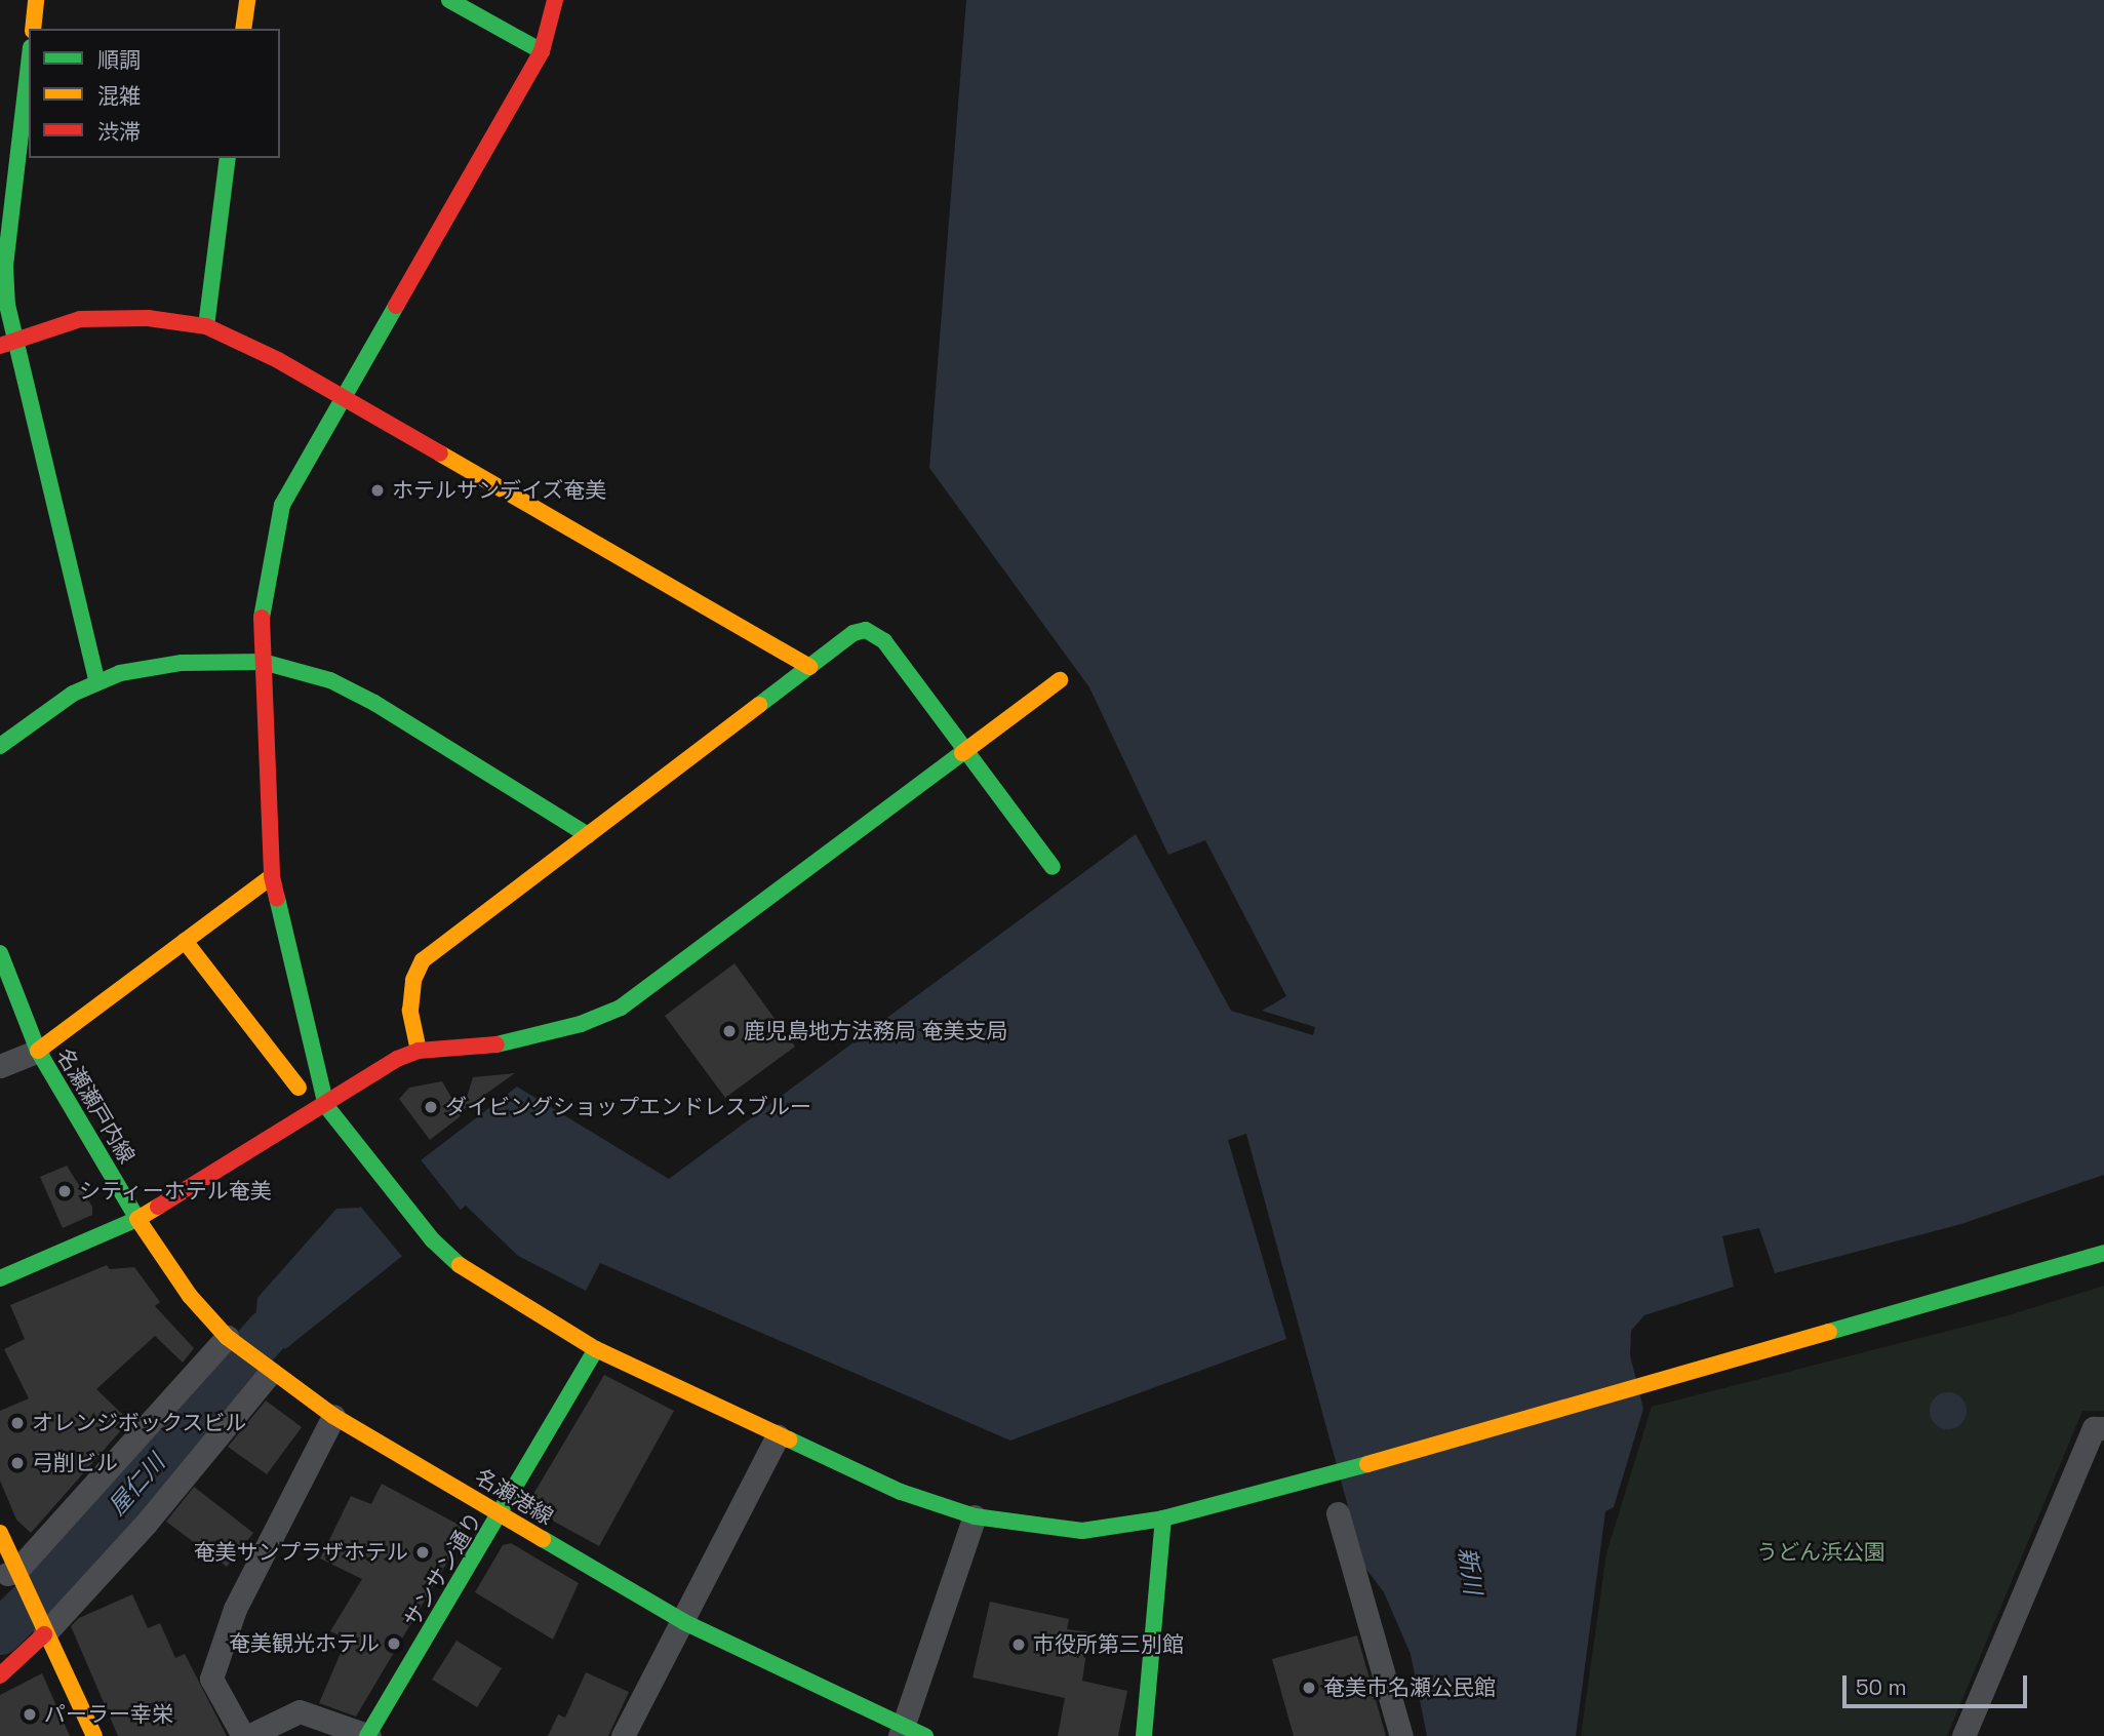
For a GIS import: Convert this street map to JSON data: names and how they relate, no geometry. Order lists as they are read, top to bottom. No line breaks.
{"streets":{"street":["名瀬瀬戸内線","名瀬港線","サンサン通り"]},"crossings":[["名瀬瀬戸内線","名瀬港線"],["名瀬港線","サンサン通り"]],"water":["屋仁川","新川"],"parks":["うどん浜公園"],"places":["ホテルサンデイズ奄美","鹿児島地方法務局 奄美支局","ダイビングショップエンドレスブルー","シティーホテル奄美","オレンジボックスビル","弓削ビル","奄美サンプラザホテル","奄美観光ホテル","市役所第三別館","奄美市名瀬公民館","パーラー幸栄"],"legend":["順調","混雑","渋滞"],"scale_bar":"50 m"}
